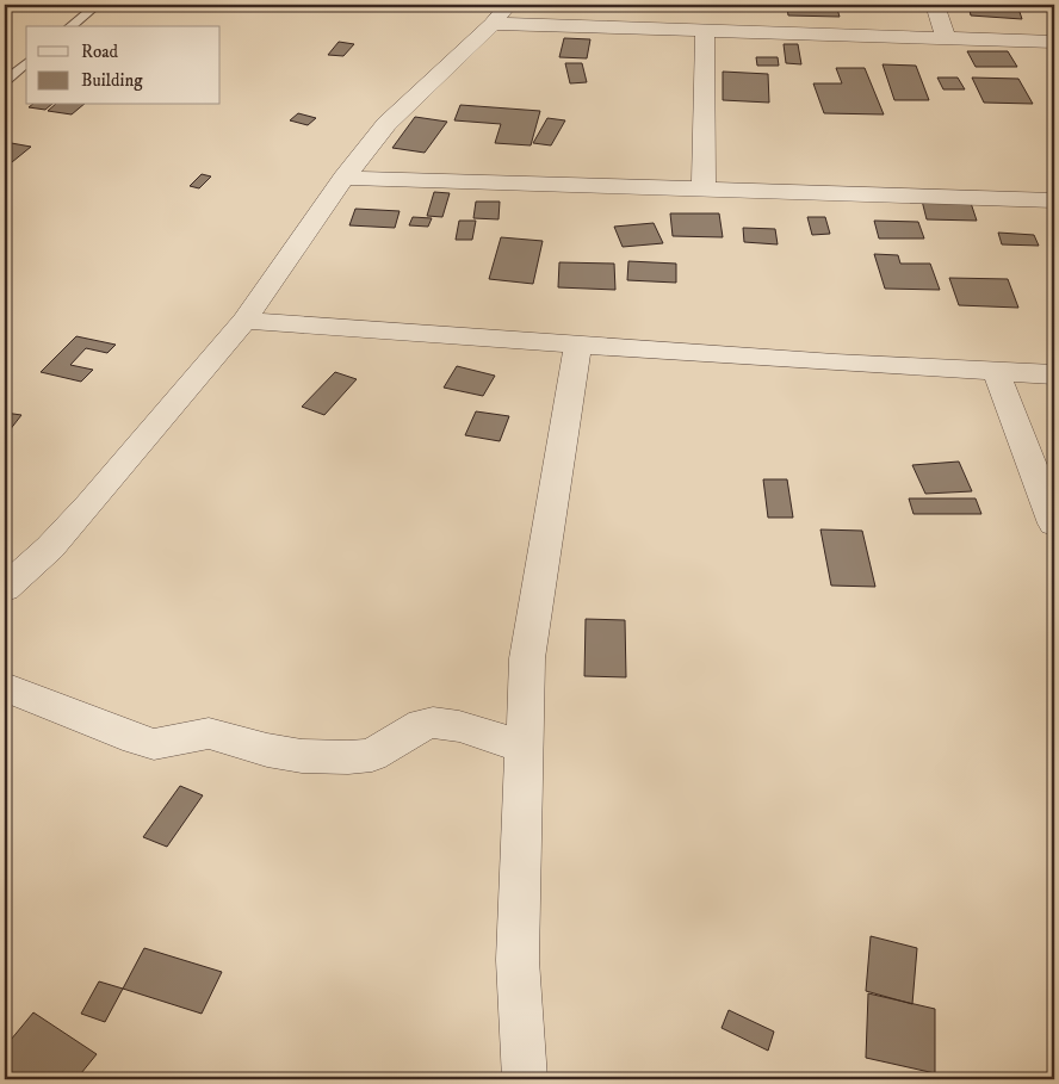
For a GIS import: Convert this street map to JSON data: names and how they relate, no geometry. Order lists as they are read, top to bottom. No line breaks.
{"legend":["Road","Building"]}
